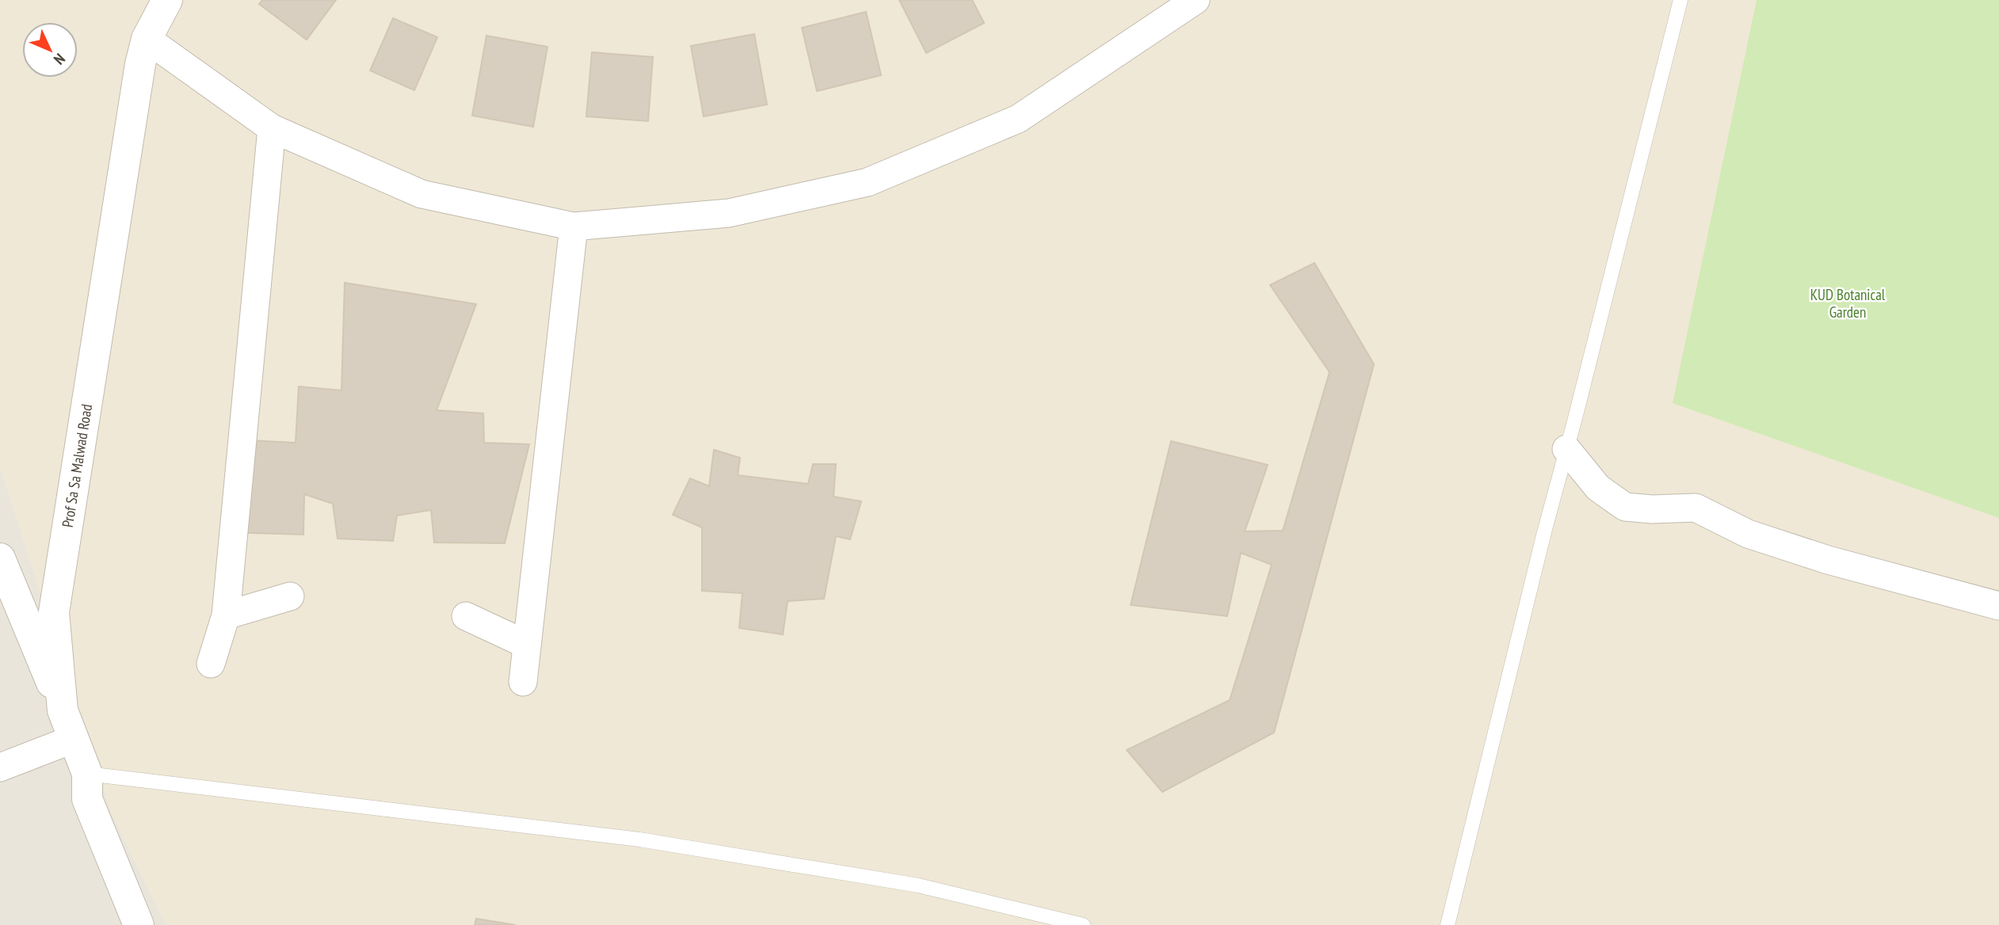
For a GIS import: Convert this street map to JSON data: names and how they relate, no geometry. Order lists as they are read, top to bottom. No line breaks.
{"streets":{"street":["Prof Sa Sa Malwad Road"]},"parks":["KUD Botanical Garden"],"north":"bottom right"}
